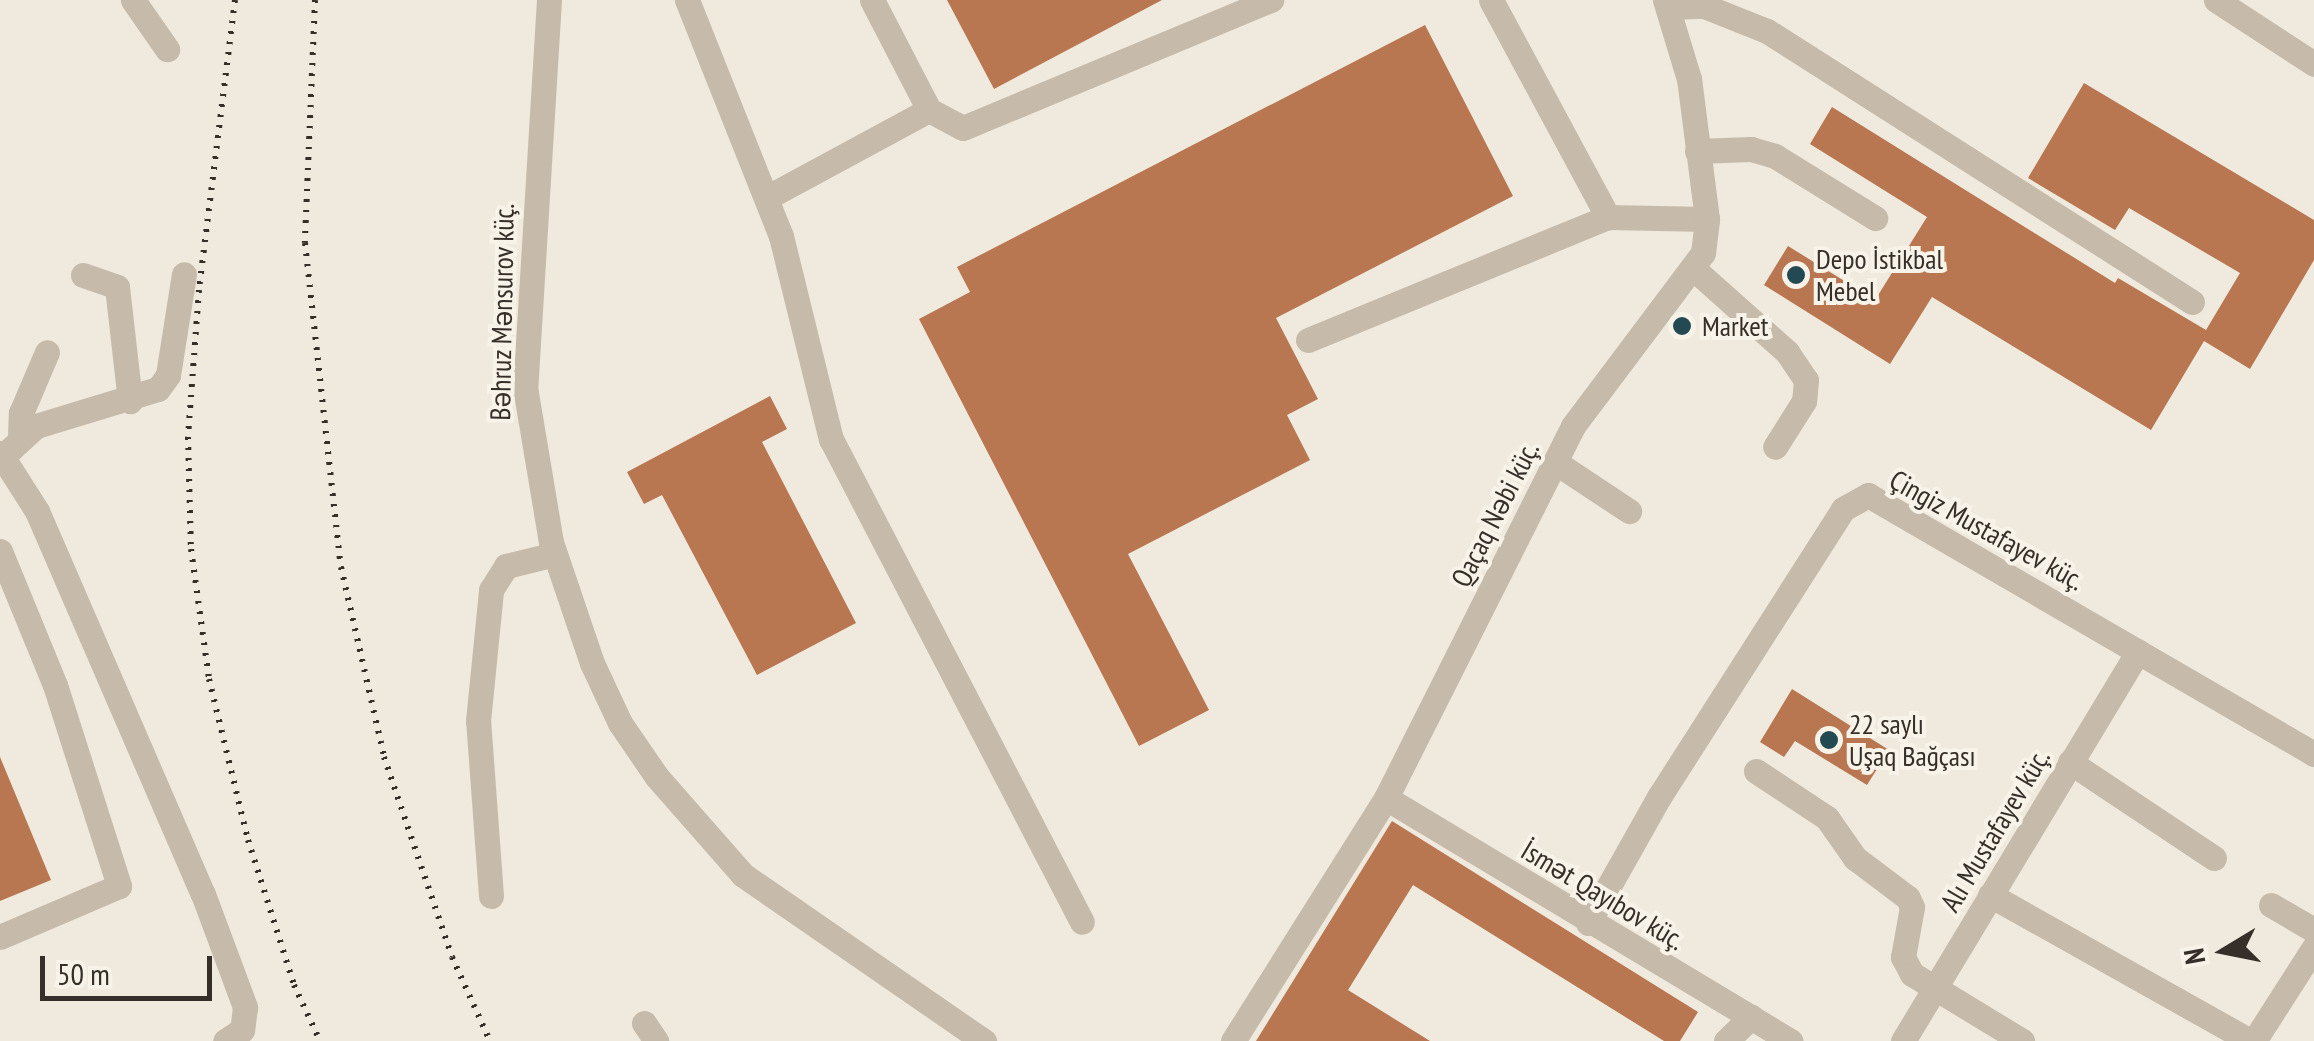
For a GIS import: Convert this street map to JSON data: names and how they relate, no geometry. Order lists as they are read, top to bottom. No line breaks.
{"streets":{"street":["Bəhruz Mənsurov küç.","Qaçaq Nəbi küç.","Çingiz Mustafayev küç.","Alı Mustafayev küç.","İsmət Qayıbov küç."]},"crossings":[["Qaçaq Nəbi küç.","İsmət Qayıbov küç."],["Çingiz Mustafayev küç.","Alı Mustafayev küç."],["Çingiz Mustafayev küç.","İsmət Qayıbov küç."]],"places":["Depo İstikbal Mebel","Market","22 saylı Uşaq Bağçası"],"scale_bar":"50 m","north":"left"}
